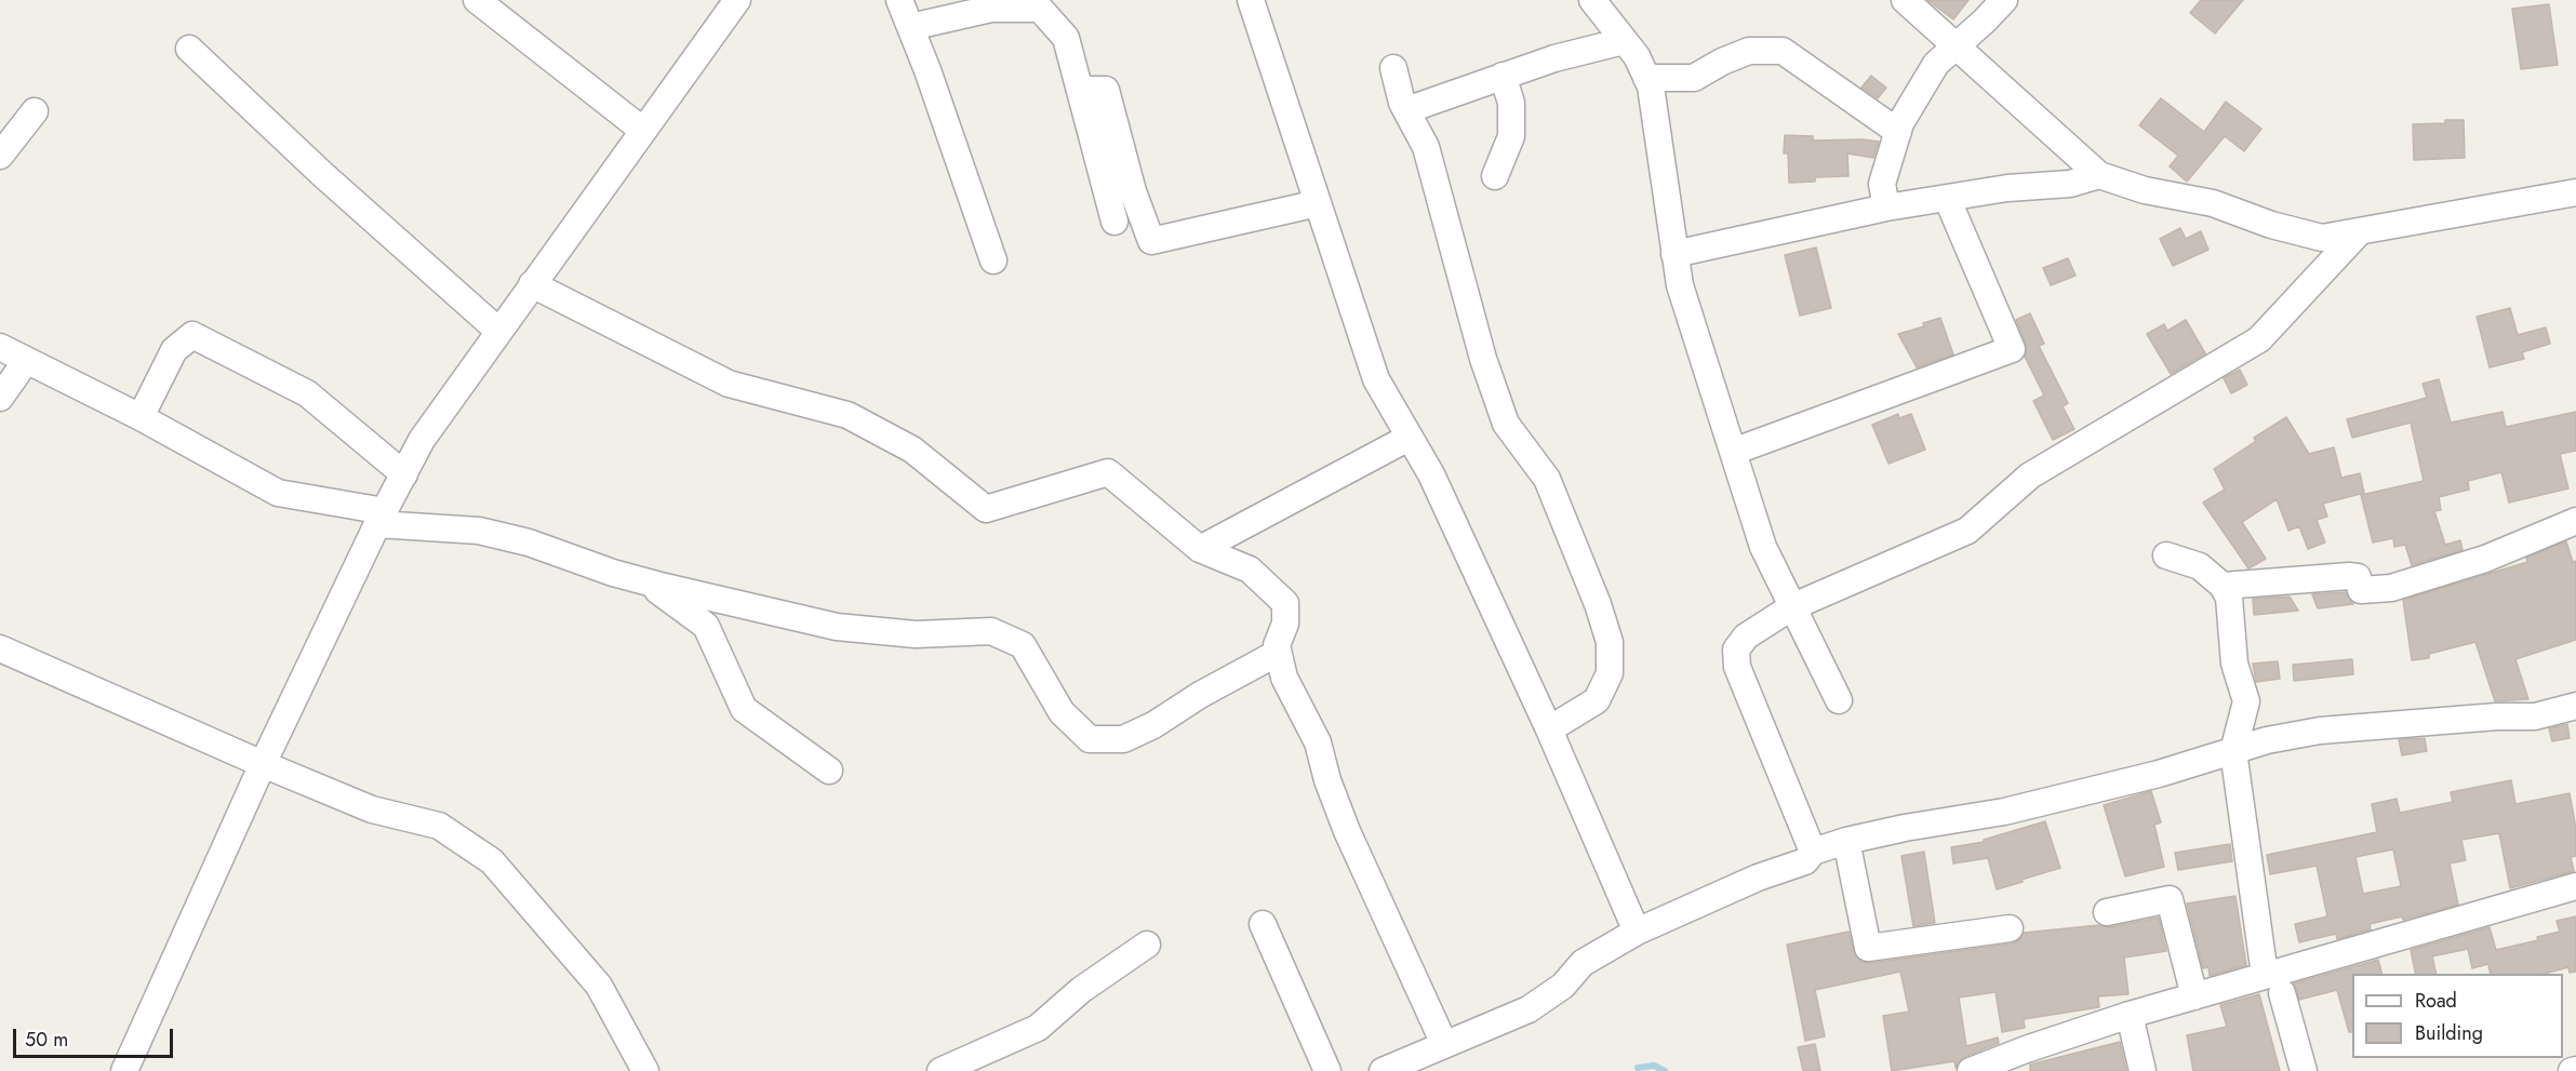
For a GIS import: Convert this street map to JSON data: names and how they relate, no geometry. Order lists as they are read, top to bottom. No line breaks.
{"legend":["Road","Building"],"scale_bar":"50 m"}
